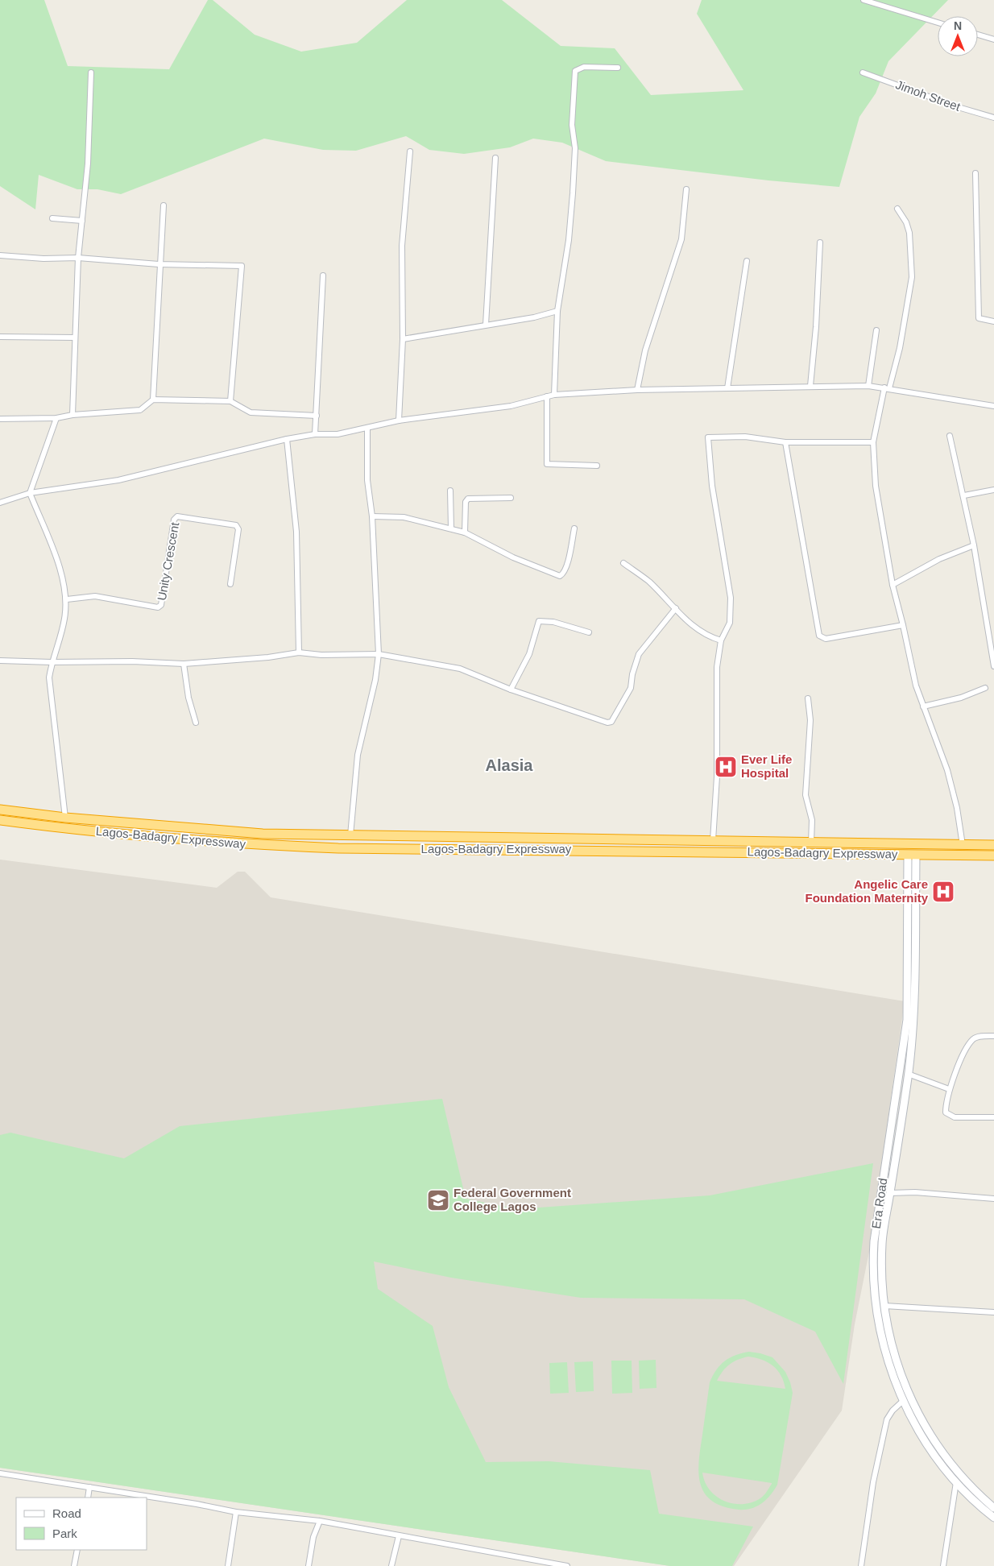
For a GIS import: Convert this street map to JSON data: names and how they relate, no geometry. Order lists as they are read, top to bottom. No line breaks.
{"streets":{"highway":["Lagos-Badagry Expressway"],"main road":["Era Road"],"street":["Jimoh Street","Unity Crescent"]},"crossings":[["Lagos-Badagry Expressway","Era Road"]],"districts":["Alasia"],"places":{"hospital":["Ever Life Hospital","Angelic Care Foundation Maternity"],"school or university":["Federal Government College Lagos"]},"legend":["Road","Park"],"north":"top"}
